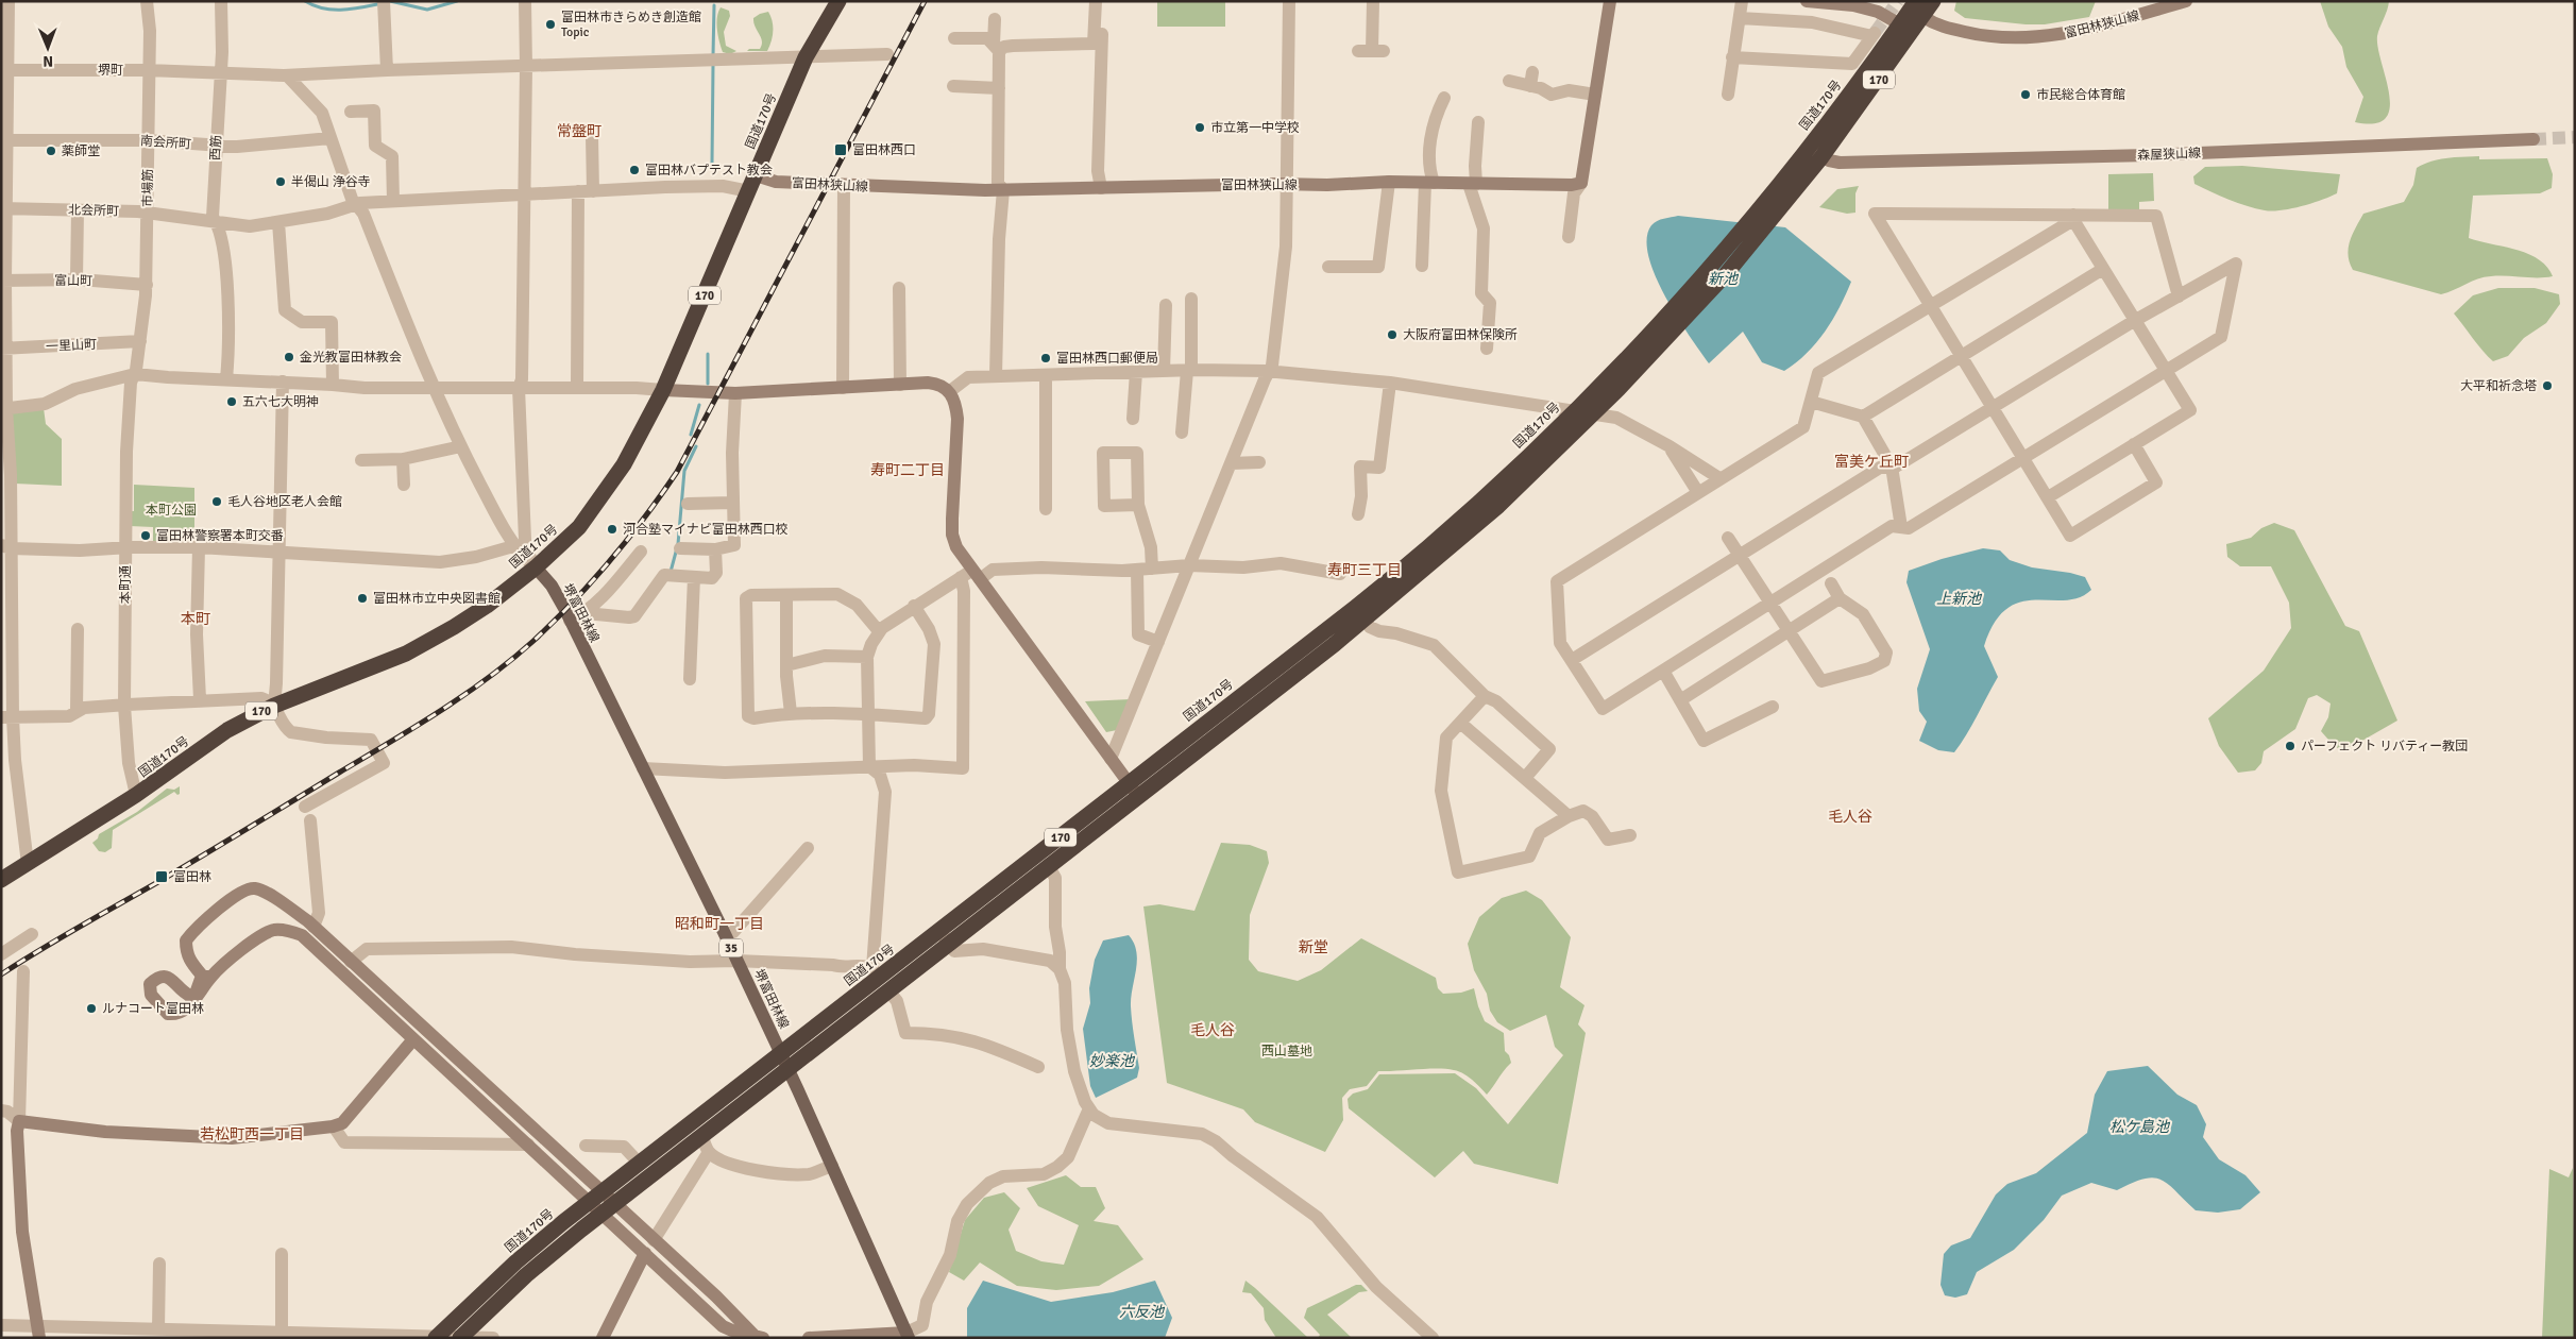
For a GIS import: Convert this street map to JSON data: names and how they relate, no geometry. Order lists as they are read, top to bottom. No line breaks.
{"streets":{"highway":["170","国道170号"],"main road":["堺富田林線","35"],"street":["富田林狭山線","堺町","南会所町","西筋","森屋狭山線","市場筋","北会所町","富山町","一里山町","本町通"]},"crossings":[["富田林狭山線","国道170号"],["堺町","国道170号"],["堺町","西筋"],["堺町","市場筋"],["国道170号","森屋狭山線"],["国道170号","北会所町"],["国道170号","本町通"],["国道170号","堺富田林線"],["南会所町","西筋"],["南会所町","市場筋"],["西筋","北会所町"],["市場筋","北会所町"],["市場筋","富山町"],["市場筋","一里山町"],["市場筋","本町通"]],"districts":["常盤町","富美ケ丘町","寿町二丁目","寿町三丁目","本町","毛人谷","昭和町一丁目","新堂","毛人谷","若松町西一丁目"],"water":["新池","上新池","妙楽池","松ケ島池","六反池"],"parks":["本町公園","西山墓地"],"places":{"other":["富田林市きらめき創造館 Topic","市民総合体育館","市立第一中学校","薬師堂","富田林バプテスト教会","半偈山 浄谷寺","大阪府富田林保険所","金光教富田林教会","富田林西口郵便局","大平和祈念塔","五六七大明神","毛人谷地区老人会館","河合塾マイナビ富田林西口校","富田林警察署本町交番","富田林市立中央図書館","パーフェクト リバティー教団","ルナコート富田林"],"transit":["富田林西口","富田林"]},"north":"bottom"}
